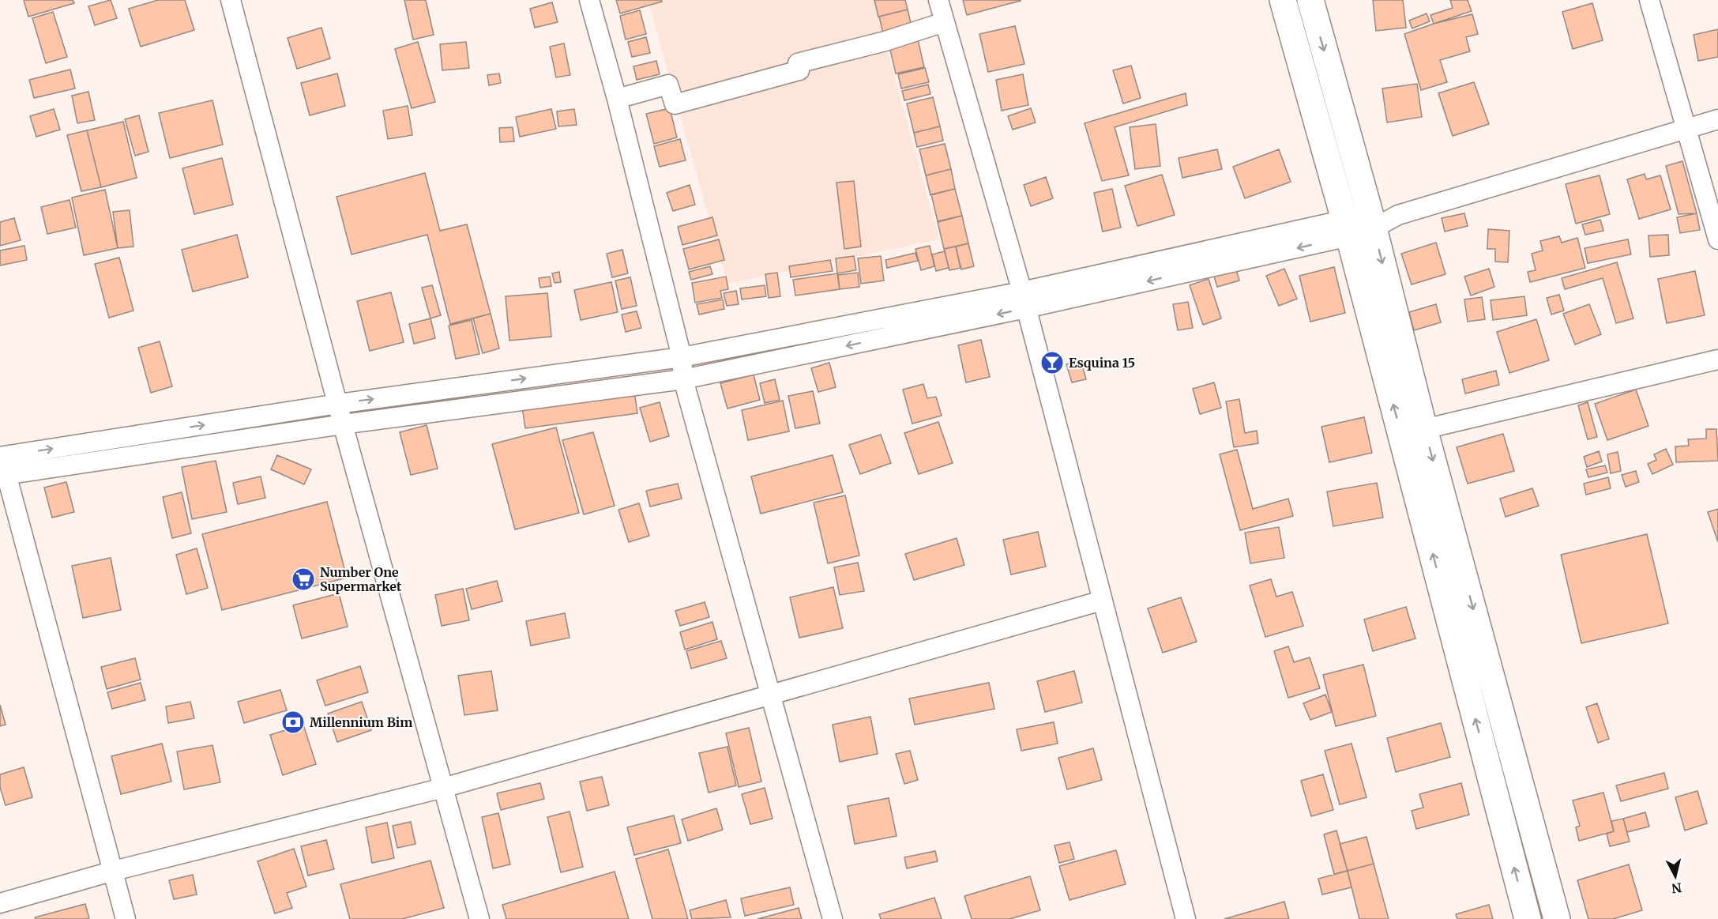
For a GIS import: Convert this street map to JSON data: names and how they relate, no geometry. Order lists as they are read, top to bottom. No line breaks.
{"places":{"bar":["Esquina 15"],"supermarket":["Number One Supermarket"],"bank":["Millennium Bim"]},"north":"bottom"}
